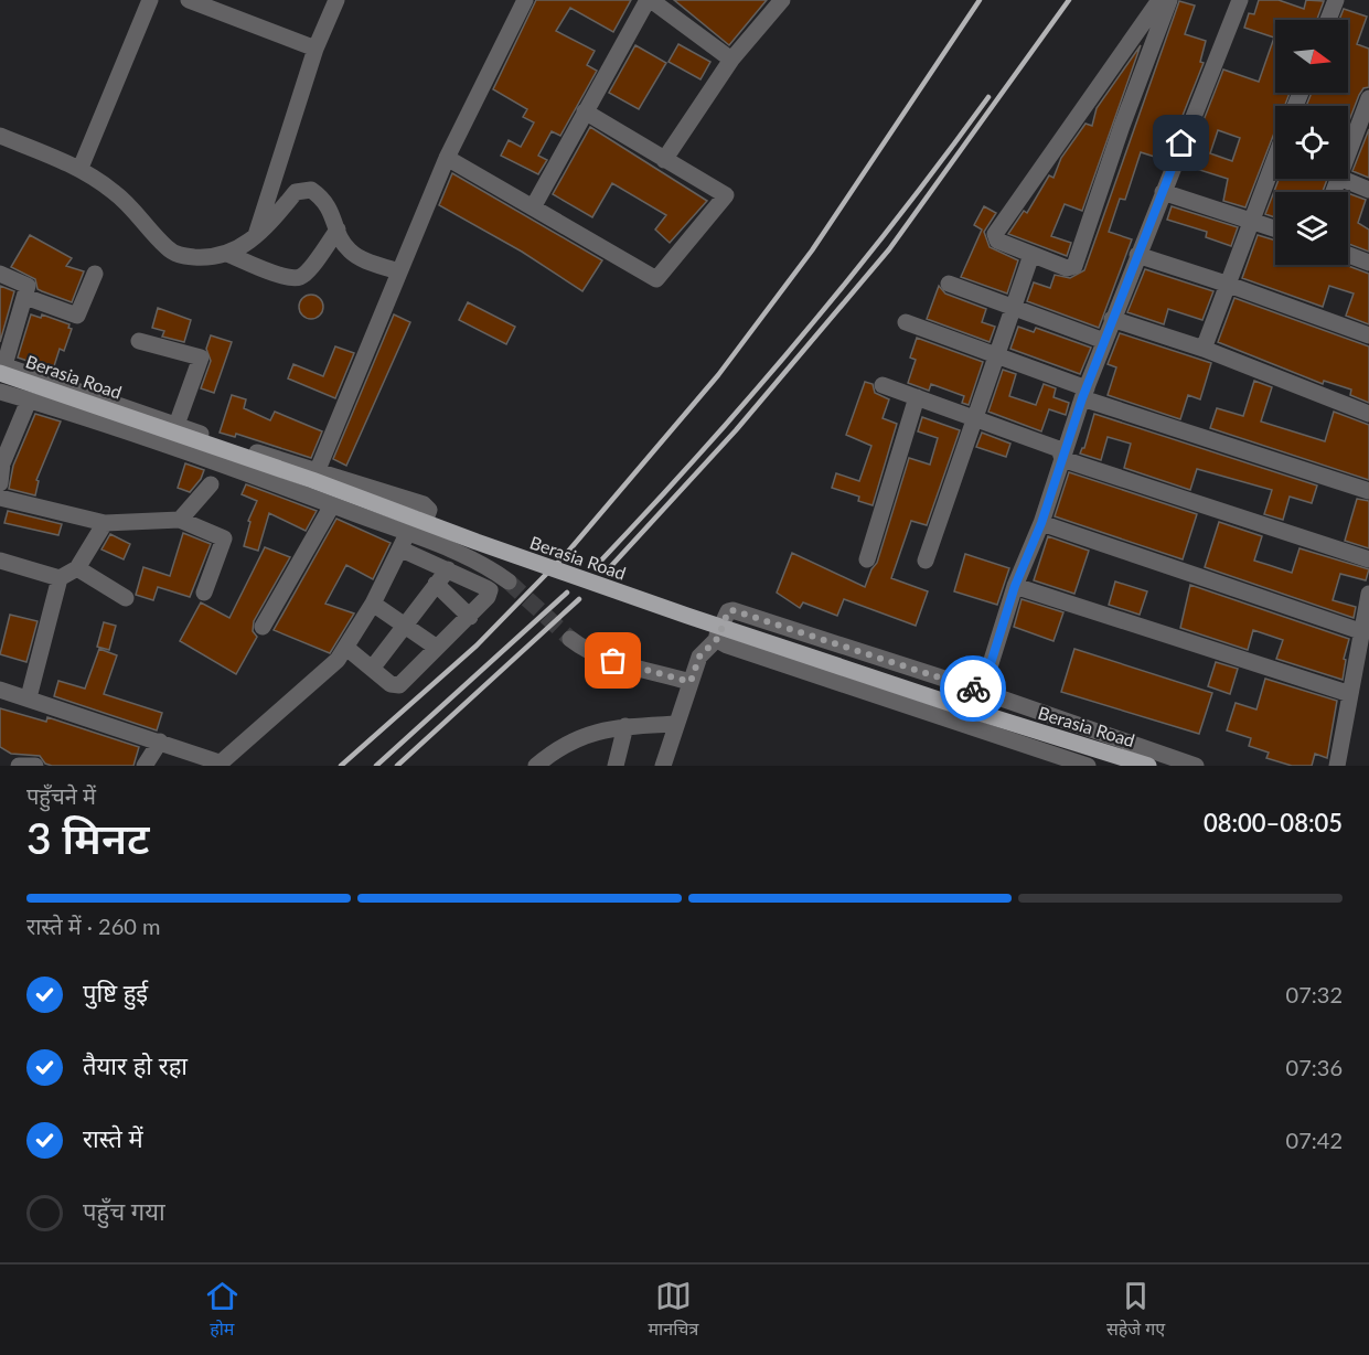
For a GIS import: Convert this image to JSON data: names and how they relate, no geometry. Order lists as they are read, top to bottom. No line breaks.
{"streets":{"main road":["Berasia Road"]},"north":"right","page":{"heading":["3 मिनट","पहुँचने में","08:00–08:05"],"bar":"रास्ते में · 260 m","list":[["पुष्टि हुई","07:32"],["तैयार हो रहा","07:36"],["रास्ते में","07:42"],"पहुँच गया"],"tabs":["होम","मानचित्र","सहेजे गए"]}}
